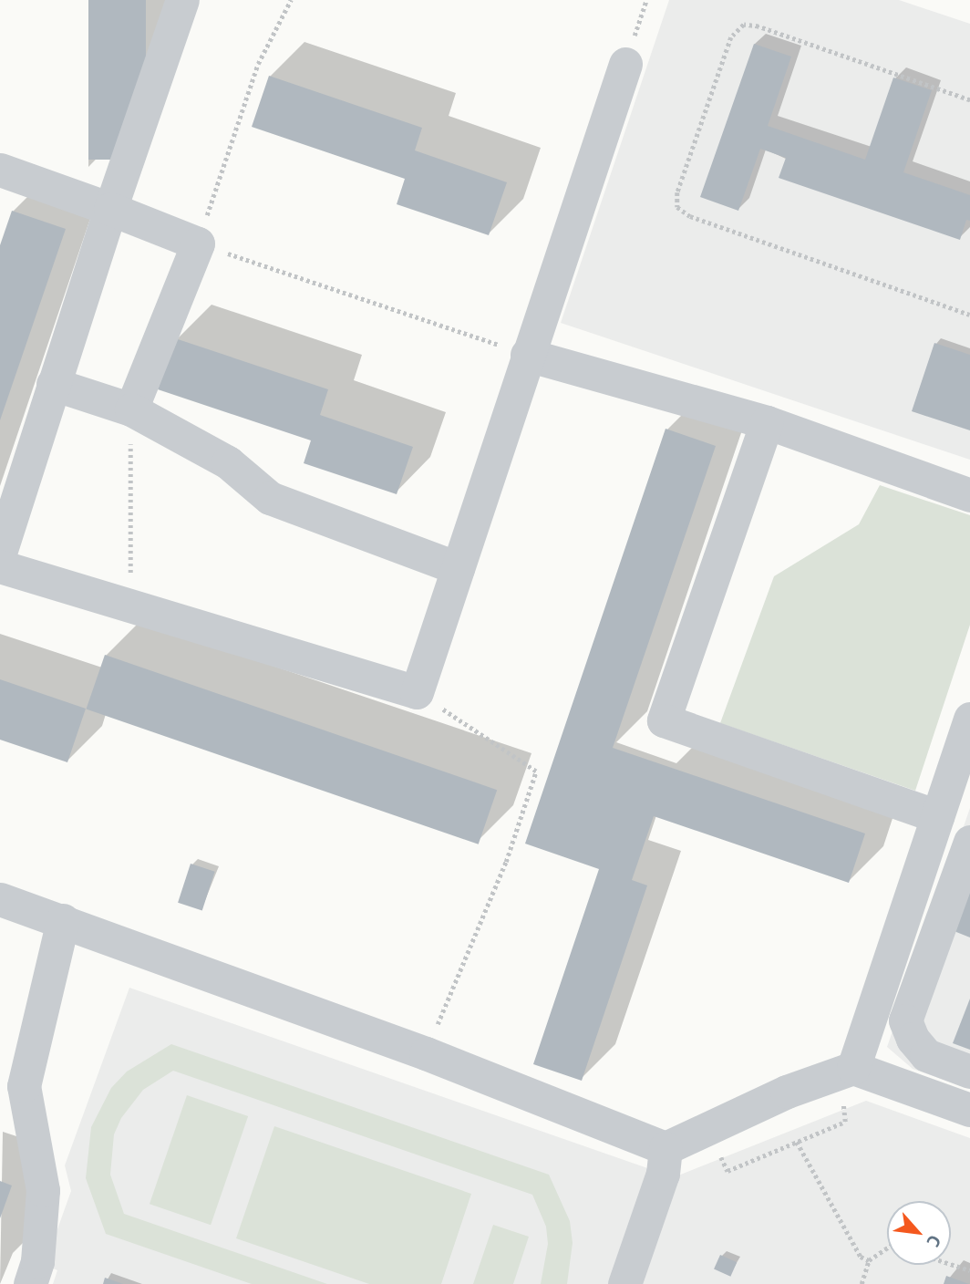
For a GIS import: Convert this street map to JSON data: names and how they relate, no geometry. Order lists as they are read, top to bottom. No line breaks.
{"north":"bottom right"}
